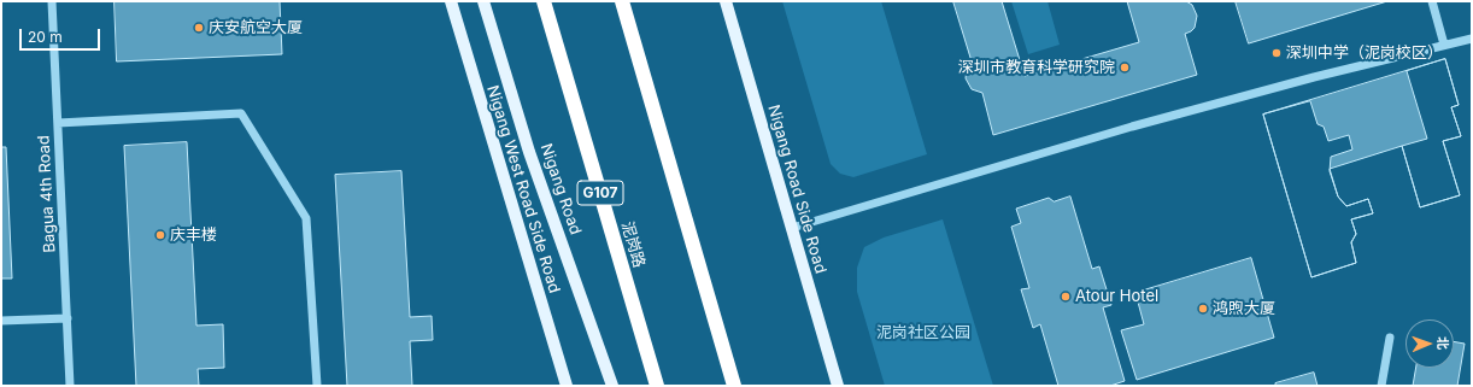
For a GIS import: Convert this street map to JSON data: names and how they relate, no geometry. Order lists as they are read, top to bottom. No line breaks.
{"streets":{"highway":["G107","泥岗路"],"main road":["Nigang West Road Side Road","Nigang Road","Nigang Road Side Road"],"street":["Bagua 4th Road"]},"parks":["泥岗社区公园"],"places":["庆安航空大厦","深圳中学（泥岗校区）","深圳市教育科学研究院","庆丰楼","Atour Hotel","鸿煦大厦"],"scale_bar":"20 m","north":"right"}
